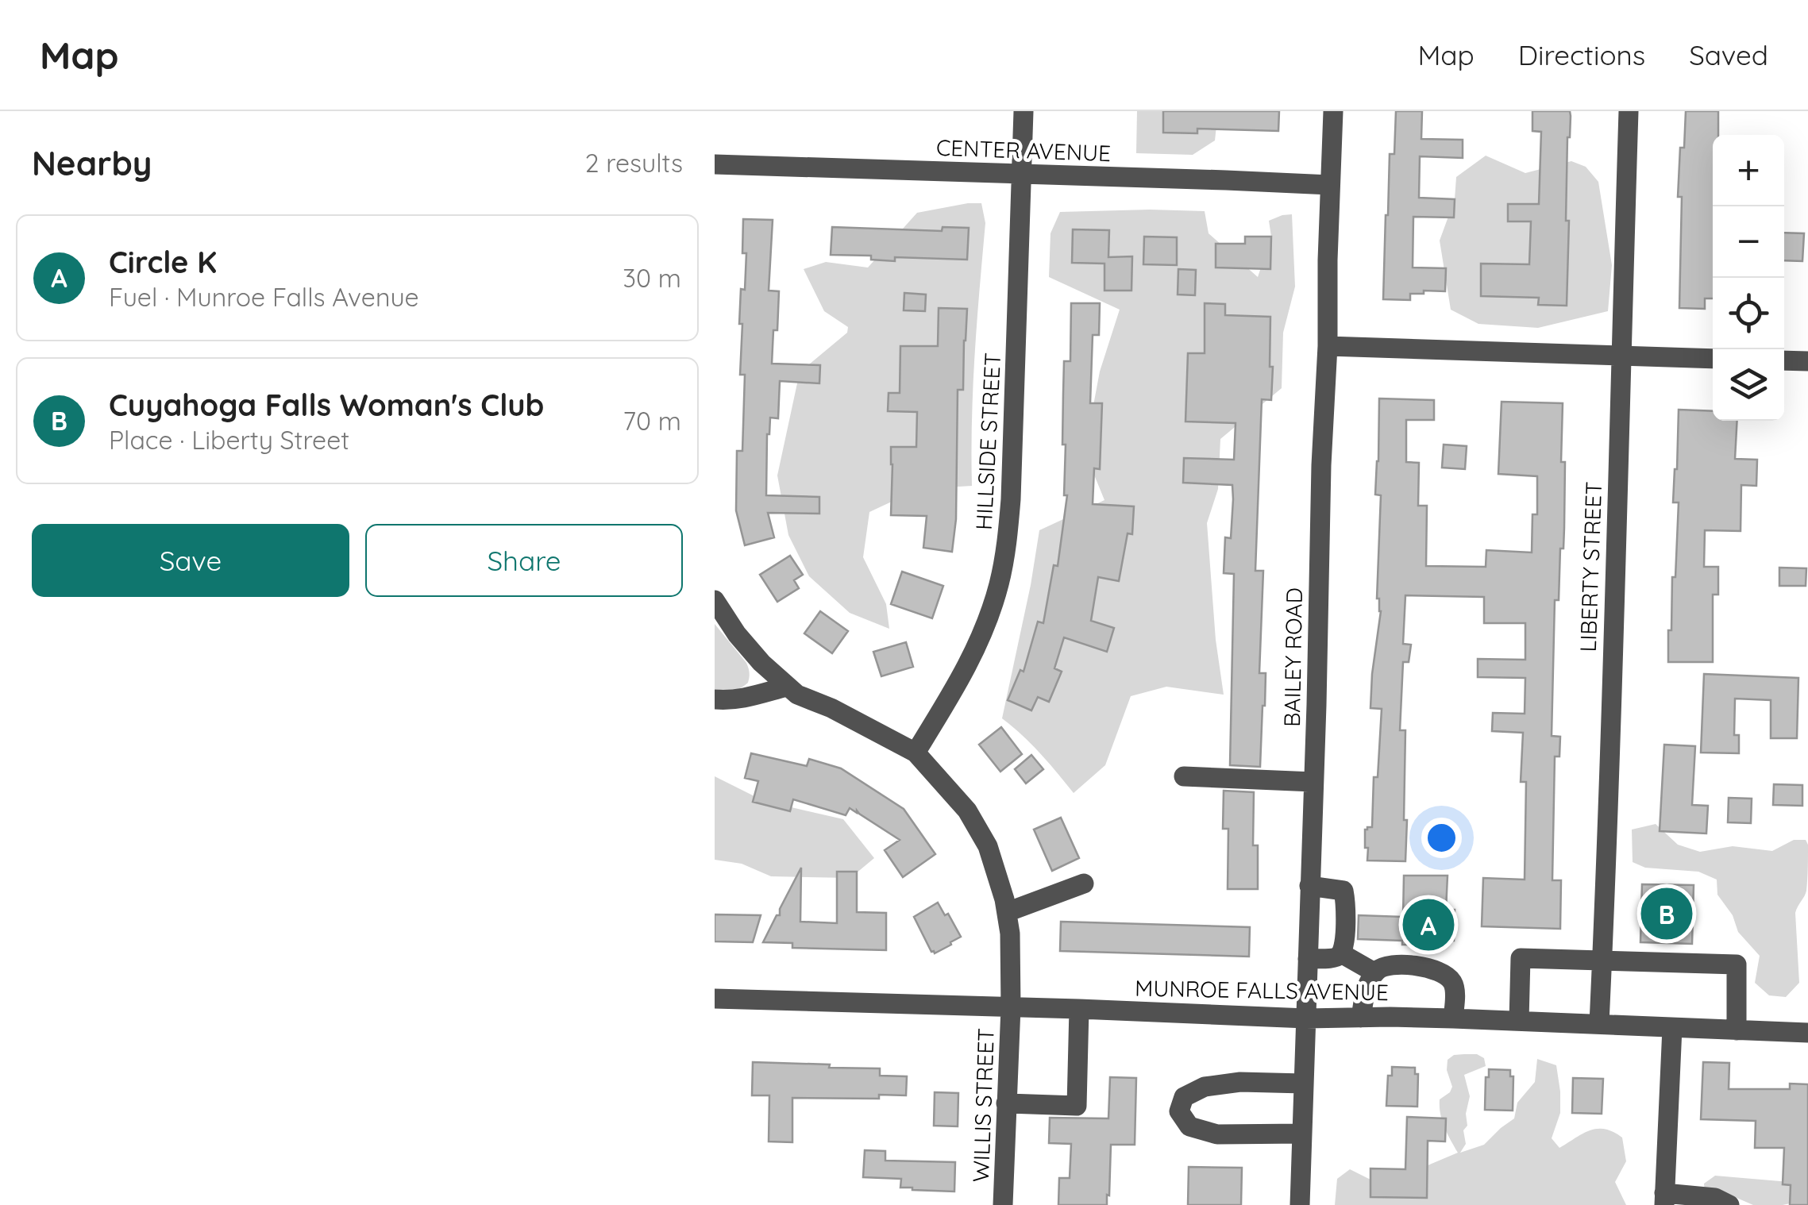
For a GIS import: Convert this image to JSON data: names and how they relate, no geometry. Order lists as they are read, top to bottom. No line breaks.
{"streets":{"street":["CENTER AVENUE","HILLSIDE STREET","LIBERTY STREET","BAILEY ROAD","MUNROE FALLS AVENUE","WILLIS STREET"]},"crossings":[["CENTER AVENUE","HILLSIDE STREET"],["CENTER AVENUE","BAILEY ROAD"],["HILLSIDE STREET","WILLIS STREET"],["LIBERTY STREET","MUNROE FALLS AVENUE"],["BAILEY ROAD","MUNROE FALLS AVENUE"],["MUNROE FALLS AVENUE","WILLIS STREET"]],"page":{"header":"Map","nav":["Map","Directions","Saved"],"heading":["Nearby","2 results"],"map_buttons":["+","−"],"list":[{"mark":"A","name":"Circle K","note":"Fuel · Munroe Falls Avenue","value":"30 m"},{"mark":"B","name":"Cuyahoga Falls Woman's Club","note":"Place · Liberty Street","value":"70 m"}],"buttons":["Save","Share"],"pins":["B","A"]}}
